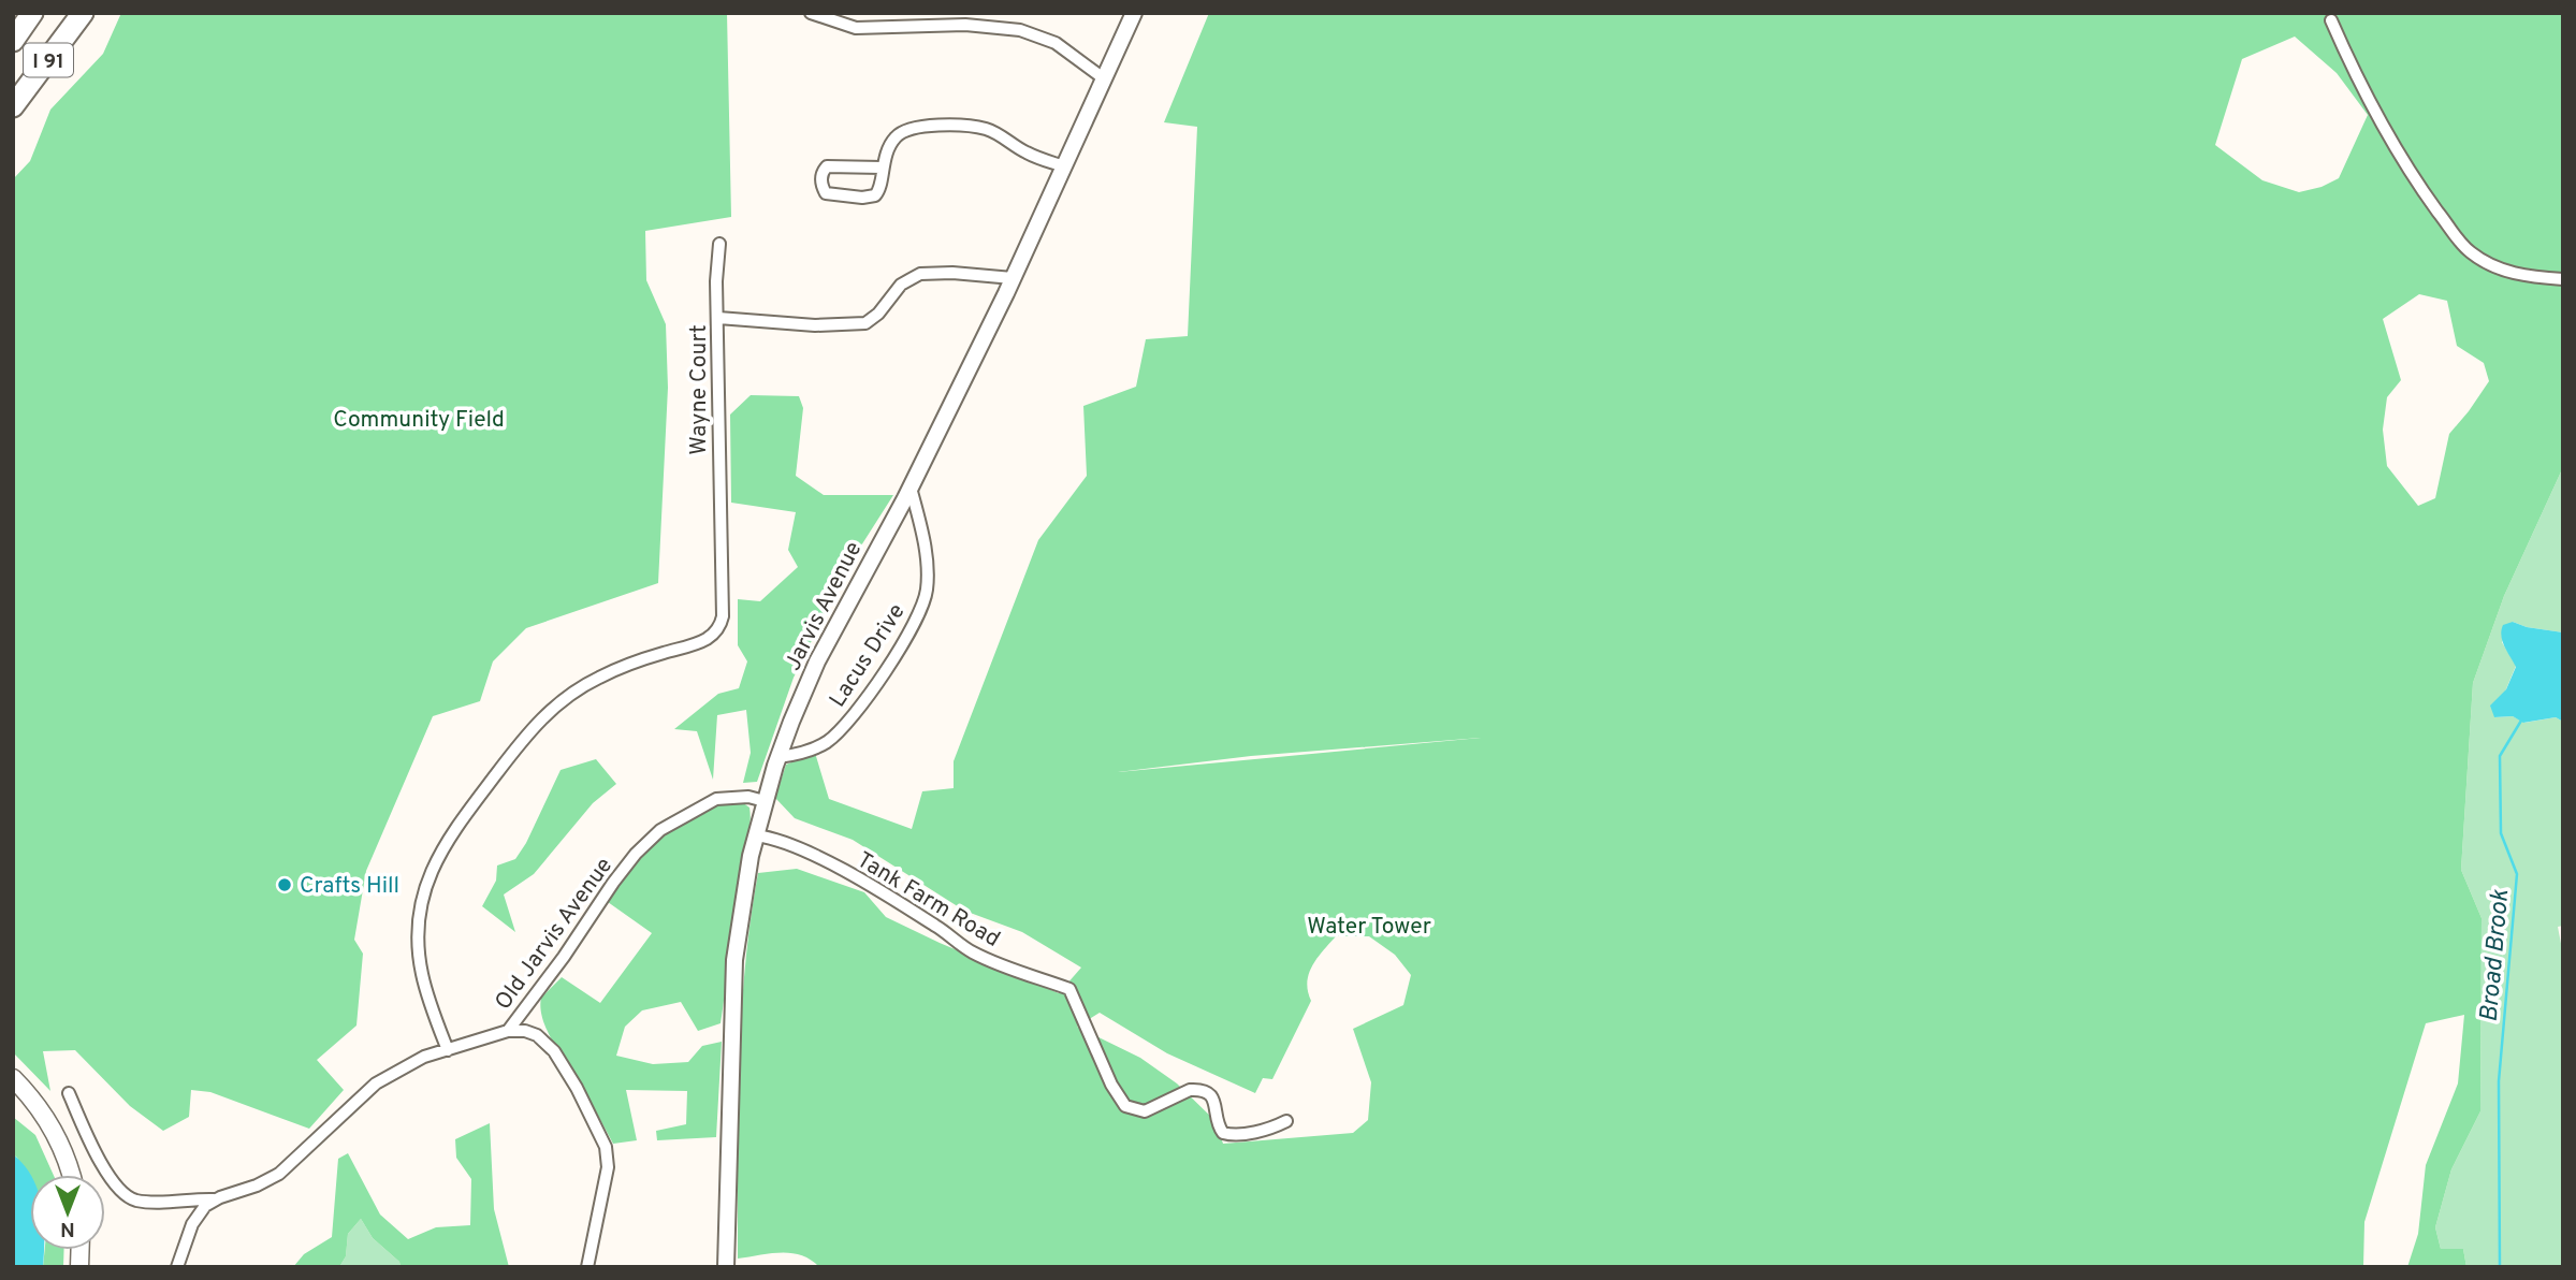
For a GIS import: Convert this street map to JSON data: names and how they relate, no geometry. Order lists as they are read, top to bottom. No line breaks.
{"streets":{"highway":["I 91"],"street":["Wayne Court","Jarvis Avenue","Lacus Drive","Tank Farm Road","Old Jarvis Avenue"]},"crossings":[["Wayne Court","Old Jarvis Avenue"],["Jarvis Avenue","Lacus Drive"],["Jarvis Avenue","Tank Farm Road"],["Jarvis Avenue","Old Jarvis Avenue"]],"water":["Broad Brook"],"parks":["Community Field","Water Tower"],"places":["Crafts Hill"],"north":"bottom"}
